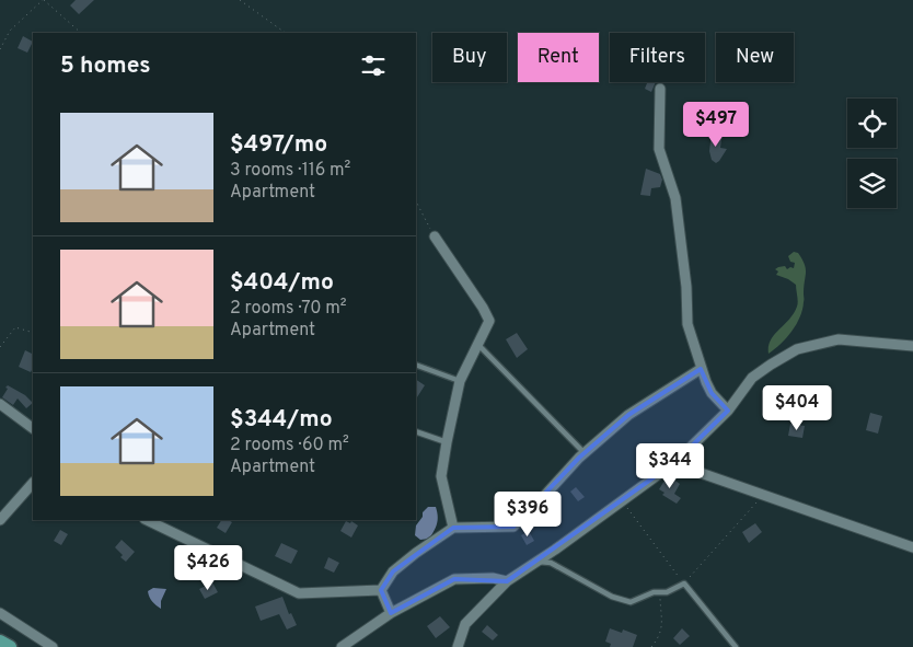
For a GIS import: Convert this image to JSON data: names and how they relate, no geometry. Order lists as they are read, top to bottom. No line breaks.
{"page":{"chip":["Buy","Rent","Filters","New"],"heading":"5 homes","list":[{"name":"$497/mo","note":"3 rooms · 116 m² · Apartment"},{"name":"$404/mo","note":"2 rooms · 70 m² · Apartment"},{"name":"$344/mo","note":"2 rooms · 60 m² · Apartment"}],"price":["$497","$404","$344","$396","$426"]}}
